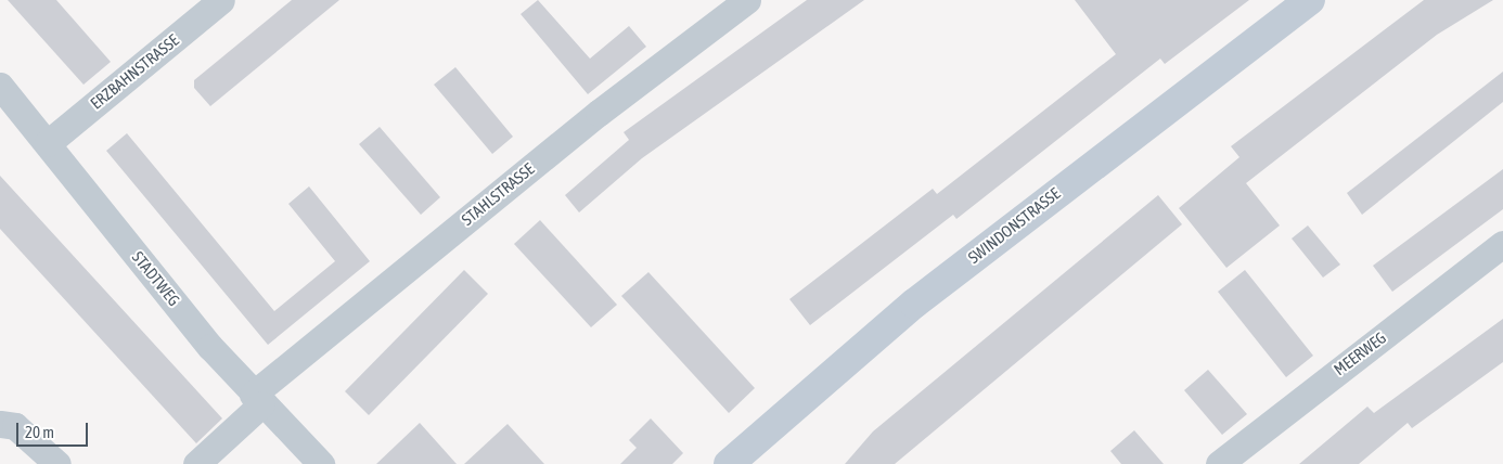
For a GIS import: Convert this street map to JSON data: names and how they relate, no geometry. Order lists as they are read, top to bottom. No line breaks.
{"streets":{"street":["ERZBAHNSTRASSE","STAHLSTRASSE","SWINDONSTRASSE","STADTWEG","MEERWEG"]},"crossings":[["ERZBAHNSTRASSE","STADTWEG"],["STAHLSTRASSE","STADTWEG"]],"scale_bar":"20 m"}
